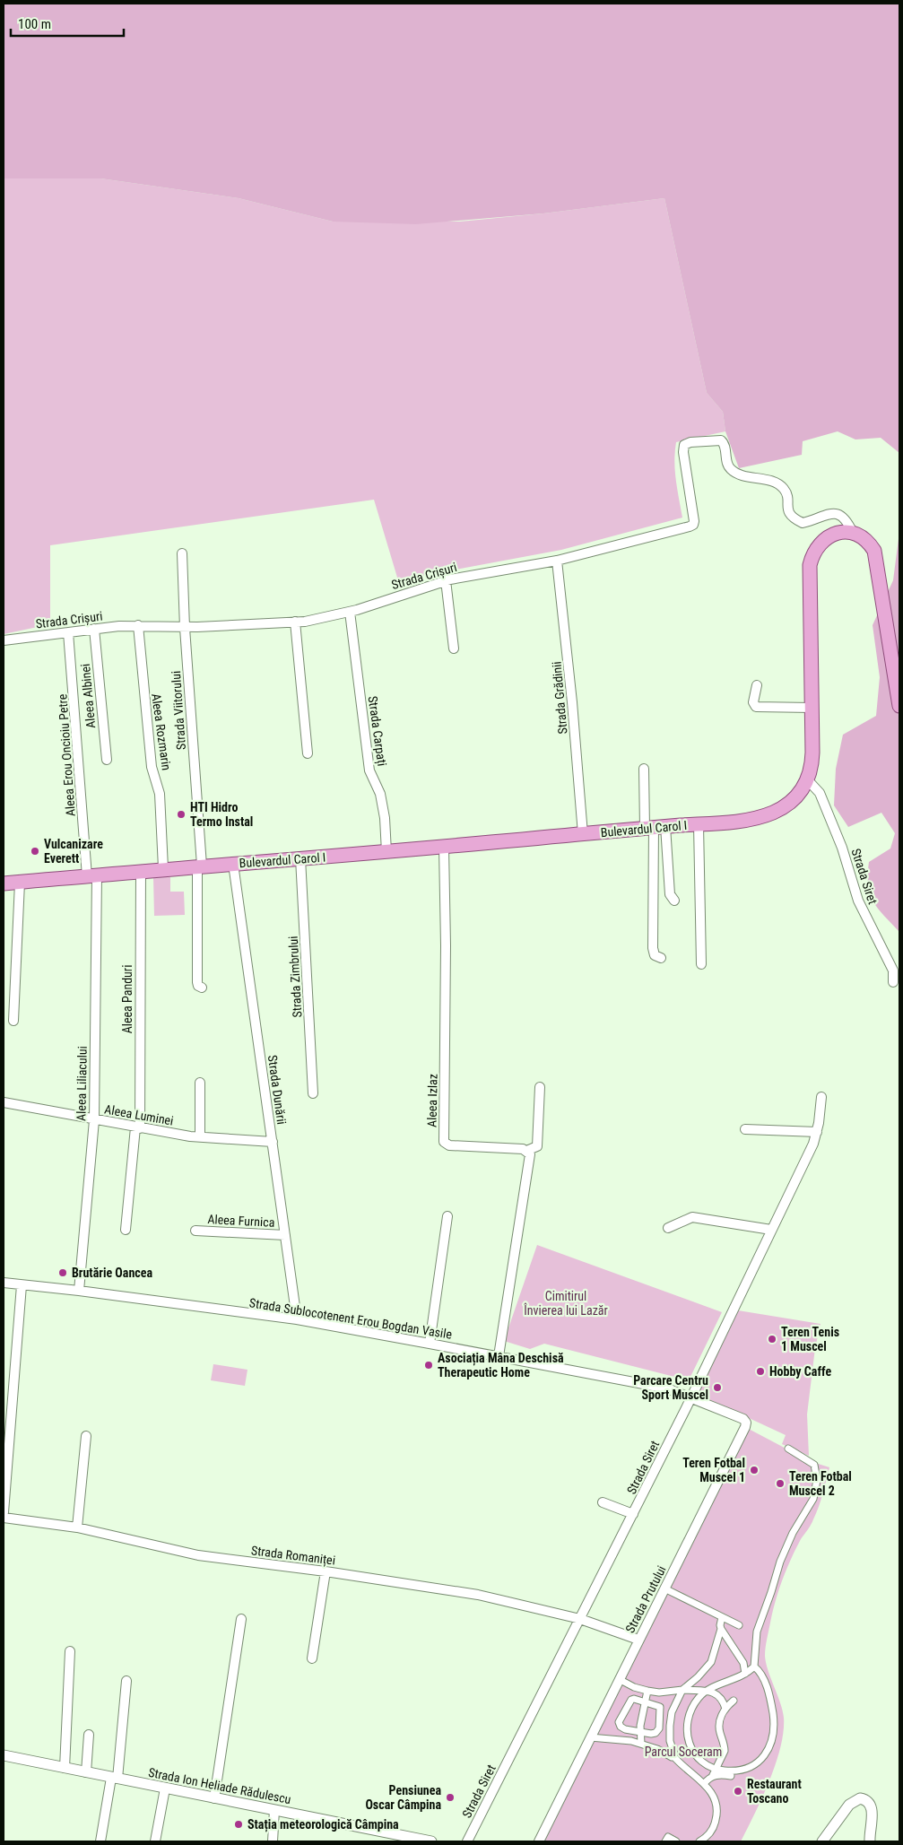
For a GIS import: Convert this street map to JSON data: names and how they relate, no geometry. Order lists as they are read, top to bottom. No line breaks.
{"streets":{"main road":["Bulevardul Carol I"],"street":["Strada Crișuri","Aleea Albinei","Strada Grădinii","Strada Viitorului","Strada Carpați","Aleea Rozmarin","Aleea Erou Oncioiu Petre","Strada Siret","Strada Zimbrului","Aleea Panduri","Aleea Liliacului","Strada Dunării","Aleea Izlaz","Aleea Luminei","Aleea Furnica","Strada Sublocotenent Erou Bogdan Vasile","Strada Romaniței","Strada Prutului","Strada Ion Heliade Rădulescu"]},"crossings":[["Strada Crișuri","Aleea Albinei"],["Strada Crișuri","Strada Grădinii"],["Strada Crișuri","Strada Viitorului"],["Strada Crișuri","Strada Carpați"],["Strada Crișuri","Aleea Rozmarin"],["Strada Crișuri","Aleea Erou Oncioiu Petre"],["Strada Crișuri","Bulevardul Carol I"],["Strada Grădinii","Bulevardul Carol I"],["Strada Viitorului","Bulevardul Carol I"],["Strada Carpați","Bulevardul Carol I"],["Aleea Rozmarin","Bulevardul Carol I"],["Aleea Erou Oncioiu Petre","Bulevardul Carol I"],["Aleea Erou Oncioiu Petre","Aleea Liliacului"],["Bulevardul Carol I","Strada Siret"],["Bulevardul Carol I","Strada Zimbrului"],["Bulevardul Carol I","Aleea Panduri"],["Bulevardul Carol I","Aleea Liliacului"],["Bulevardul Carol I","Strada Dunării"],["Bulevardul Carol I","Aleea Izlaz"],["Strada Siret","Strada Sublocotenent Erou Bogdan Vasile"],["Strada Siret","Strada Romaniței"],["Strada Siret","Strada Prutului"],["Aleea Panduri","Aleea Luminei"],["Aleea Liliacului","Aleea Luminei"],["Aleea Liliacului","Strada Sublocotenent Erou Bogdan Vasile"],["Strada Dunării","Aleea Luminei"],["Strada Dunării","Aleea Furnica"],["Strada Dunării","Strada Sublocotenent Erou Bogdan Vasile"],["Strada Sublocotenent Erou Bogdan Vasile","Strada Prutului"],["Strada Romaniței","Strada Prutului"]],"parks":["Cimitirul Învierea lui Lazăr","Parcul Soceram"],"places":["HTI Hidro Termo Instal","Vulcanizare Everett","Brutărie Oancea","Teren Tenis 1 Muscel","Asociația Mâna Deschisă Therapeutic Home","Hobby Caffe","Parcare Centru Sport Muscel","Teren Fotbal Muscel 1","Teren Fotbal Muscel 2","Restaurant Toscano","Pensiunea Oscar Câmpina","Stația meteorologică Câmpina"],"scale_bar":"100 m"}
